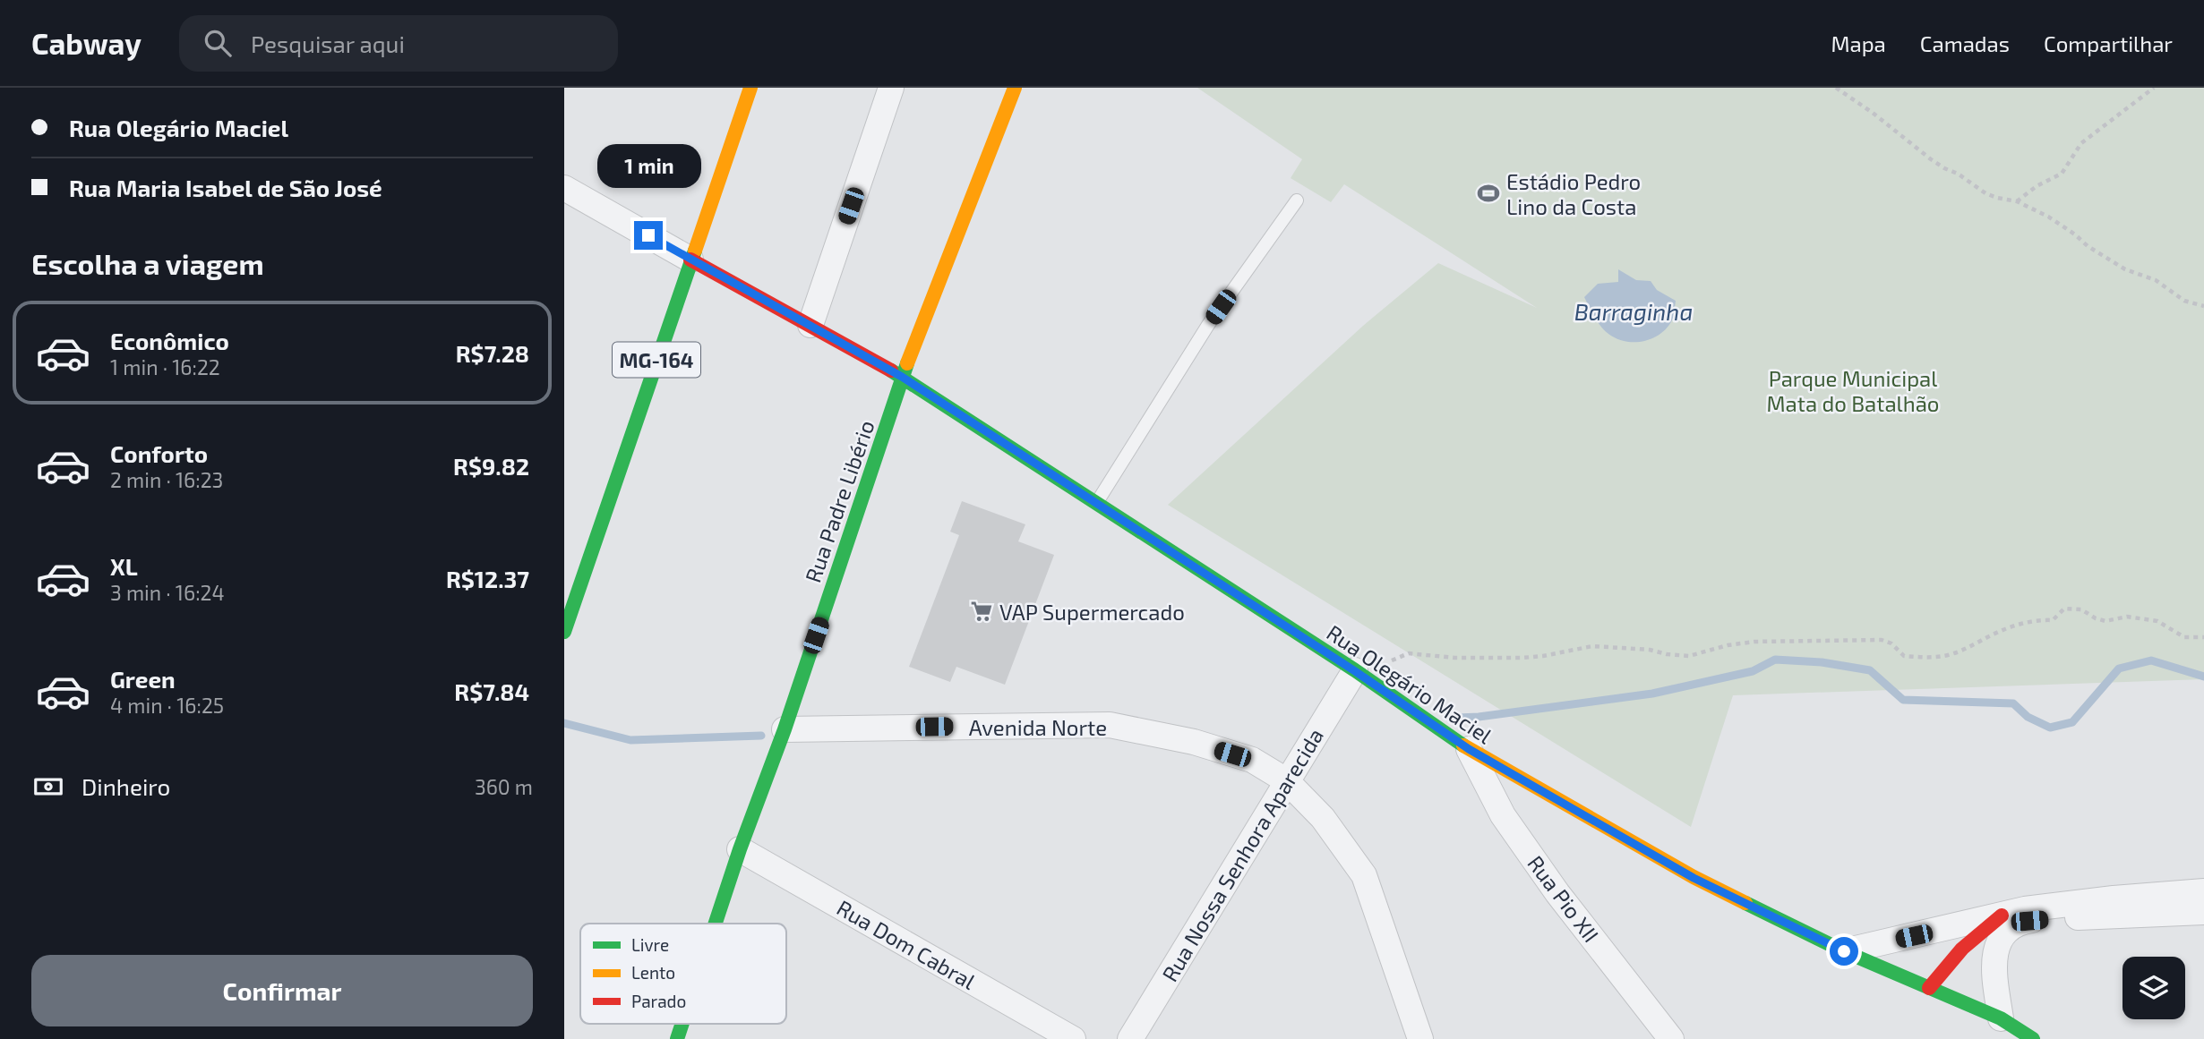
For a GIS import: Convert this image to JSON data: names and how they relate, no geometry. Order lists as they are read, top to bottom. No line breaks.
{"streets":{"street":["MG-164","Rua Padre Libério","Rua Olegário Maciel","Avenida Norte","Rua Nossa Senhora Aparecida","Rua Pio XII","Rua Dom Cabral"]},"crossings":[["MG-164","Rua Olegário Maciel"],["Rua Padre Libério","Rua Olegário Maciel"],["Rua Padre Libério","Avenida Norte"],["Rua Padre Libério","Rua Dom Cabral"],["Rua Olegário Maciel","Rua Nossa Senhora Aparecida"],["Rua Olegário Maciel","Rua Pio XII"],["Avenida Norte","Rua Nossa Senhora Aparecida"]],"water":["Barraginha"],"parks":["Parque Municipal Mata do Batalhão"],"places":{"sports":["Estádio Pedro Lino da Costa"],"supermarket":["VAP Supermercado"]},"legend":["Livre","Lento","Parado"],"page":{"header":"Cabway","search":"Pesquisar aqui","nav":["Mapa","Camadas","Compartilhar"],"banner":["Rua Olegário Maciel","Rua Maria Isabel de São José"],"bubble":"1 min","heading":"Escolha a viagem","list":[{"name":"Econômico","note":"1 min · 16:22","value":"R$7.28"},{"name":"Conforto","note":"2 min · 16:23","value":"R$9.82"},{"name":"XL","note":"3 min · 16:24","value":"R$12.37"},{"name":"Green","note":"4 min · 16:25","value":"R$7.84"}],"pay":["Dinheiro","360 m"],"buttons":"Confirmar"}}
